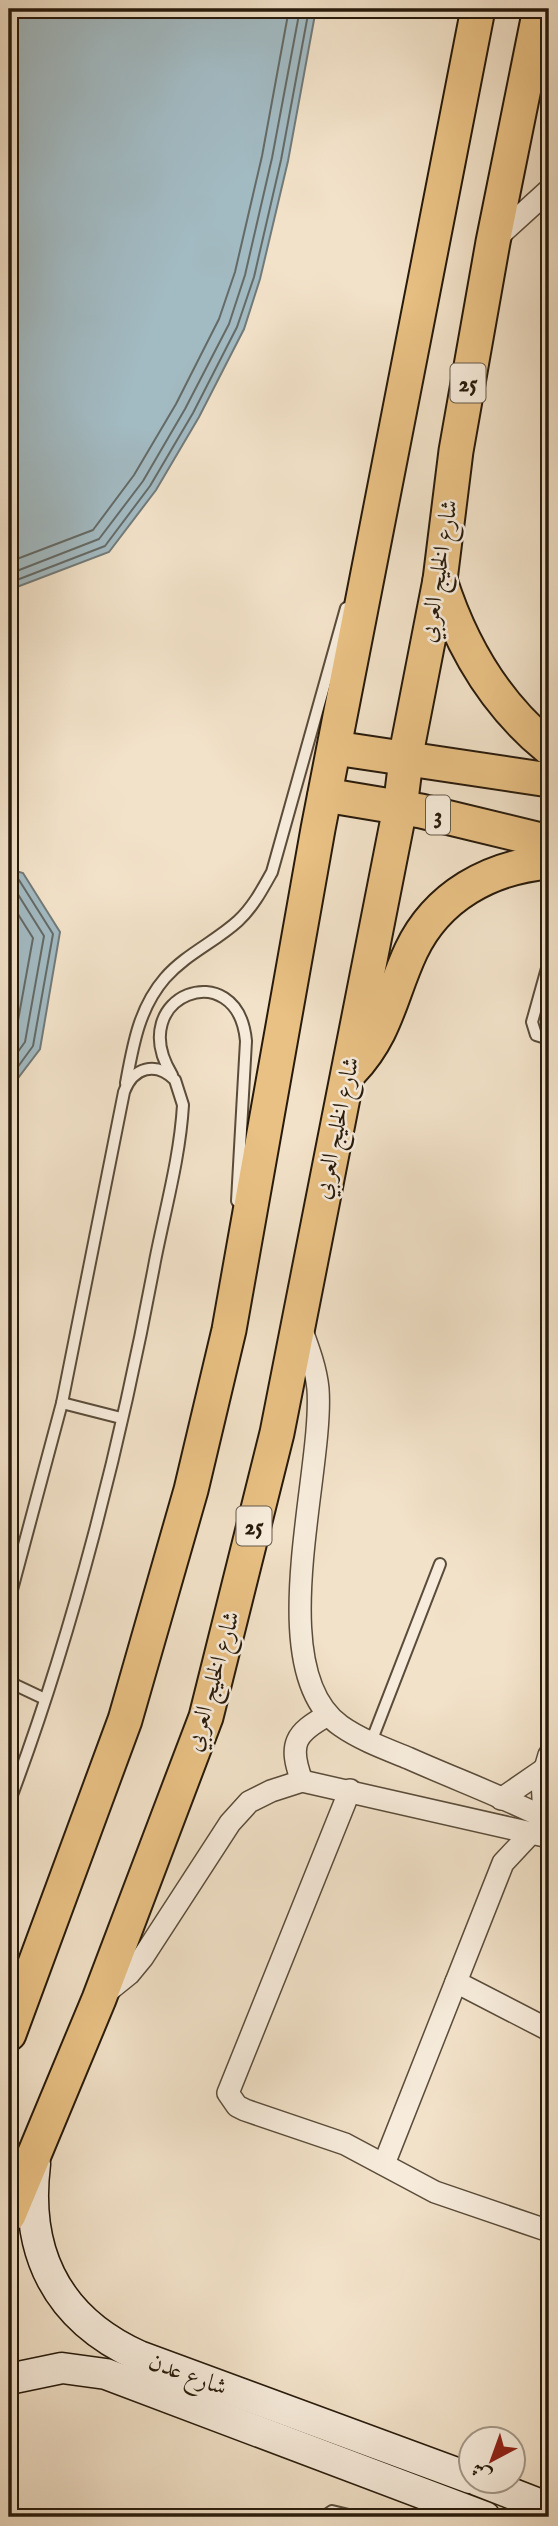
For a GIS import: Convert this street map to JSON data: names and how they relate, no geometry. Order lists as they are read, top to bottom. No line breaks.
{"streets":{"main road":["25","شارع الخليج العربي","3","شارع عدن"]},"crossings":[["شارع الخليج العربي","3"],["شارع الخليج العربي","شارع عدن"]],"north":"bottom left"}
